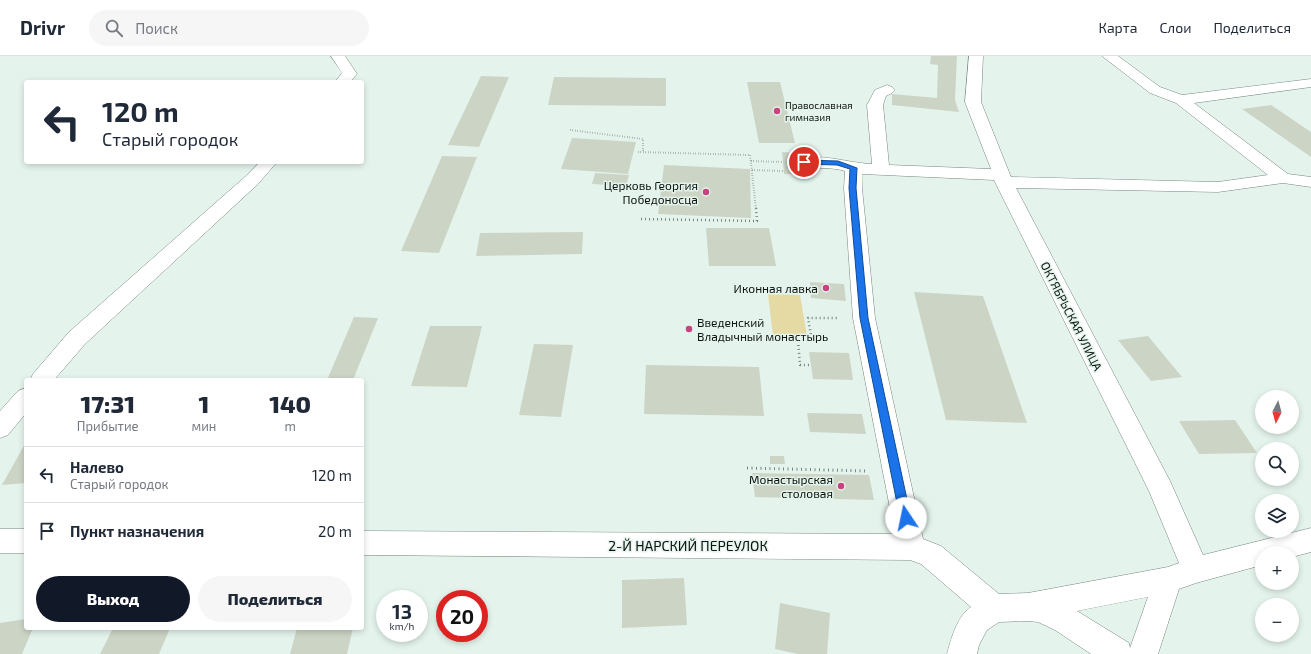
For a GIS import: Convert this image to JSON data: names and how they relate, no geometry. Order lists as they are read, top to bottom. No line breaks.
{"streets":{"street":["ОКТЯБРЬСКАЯ УЛИЦА","2-Й НАРСКИЙ ПЕРЕУЛОК"]},"places":["Православная гимназия","Церковь Георгия Победоносца","Иконная лавка","Введенский Владычный монастырь","Монастырская столовая"],"north":"bottom","page":{"header":"Drivr","search":"Поиск","nav":["Карта","Слои","Поделиться"],"turn":["120 m","Старый городок"],"eta":["17:31","Прибытие","1","мин","140","m"],"map_buttons":["+","−"],"list":[{"name":"Налево","note":"Старый городок","value":"120 m"},{"name":"Пункт назначения","value":"20 m"}],"buttons":["Выход","Поделиться"],"speed":"13 km/h","limit":"20"}}
